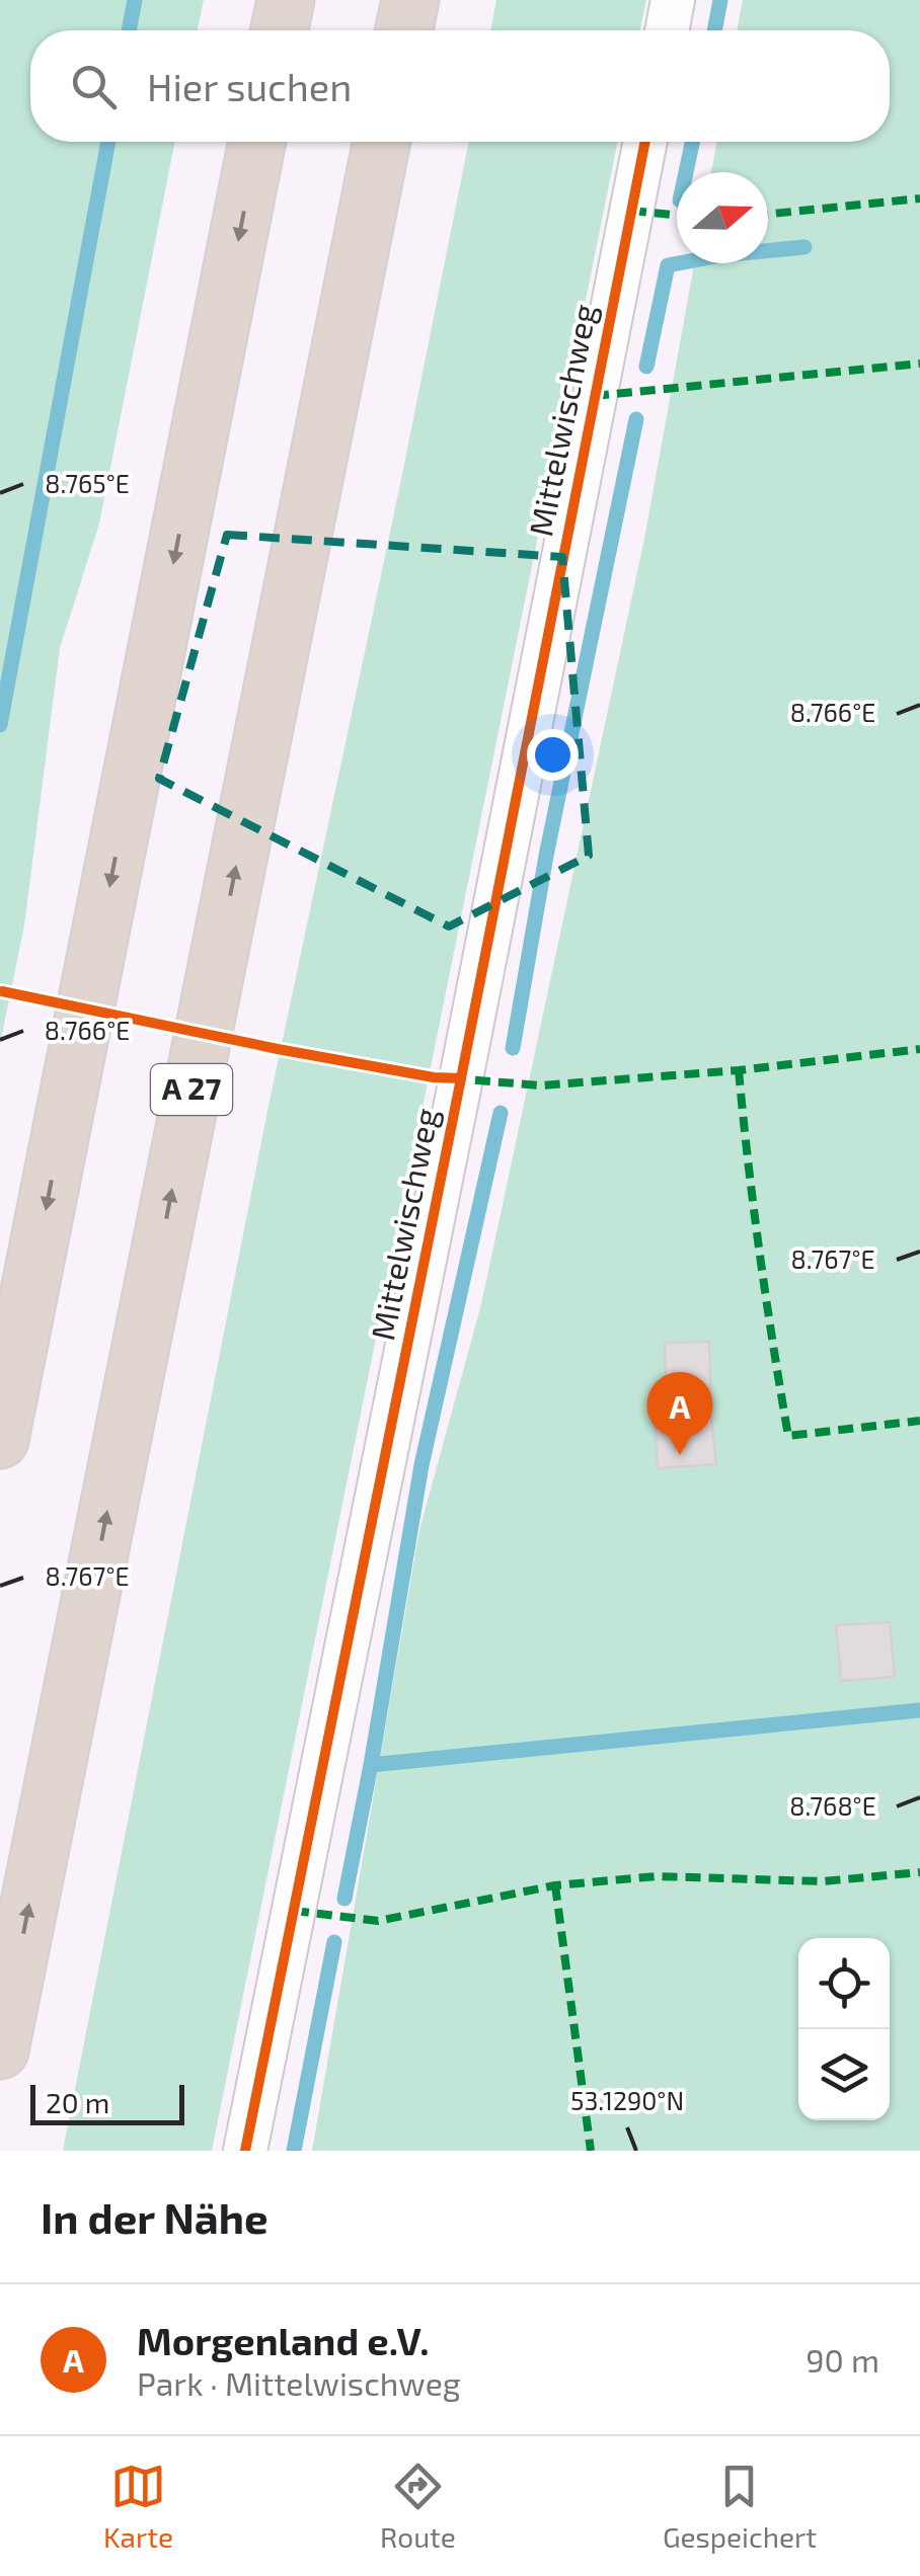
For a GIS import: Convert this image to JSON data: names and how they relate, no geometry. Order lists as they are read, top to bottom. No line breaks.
{"streets":{"highway":["A 27"],"street":["Mittelwischweg"]},"scale_bar":"20 m","north":"right","page":{"search":"Hier suchen","pins":"A","scale":"20 m","heading":"In der Nähe","list":[{"mark":"A","name":"Morgenland e.V.","note":"Park · Mittelwischweg","value":"90 m"}],"nav":["Karte","Route","Gespeichert"]},"coordinates":["8.765°E","8.766°E","8.767°E","8.768°E","53.1290°N"]}
